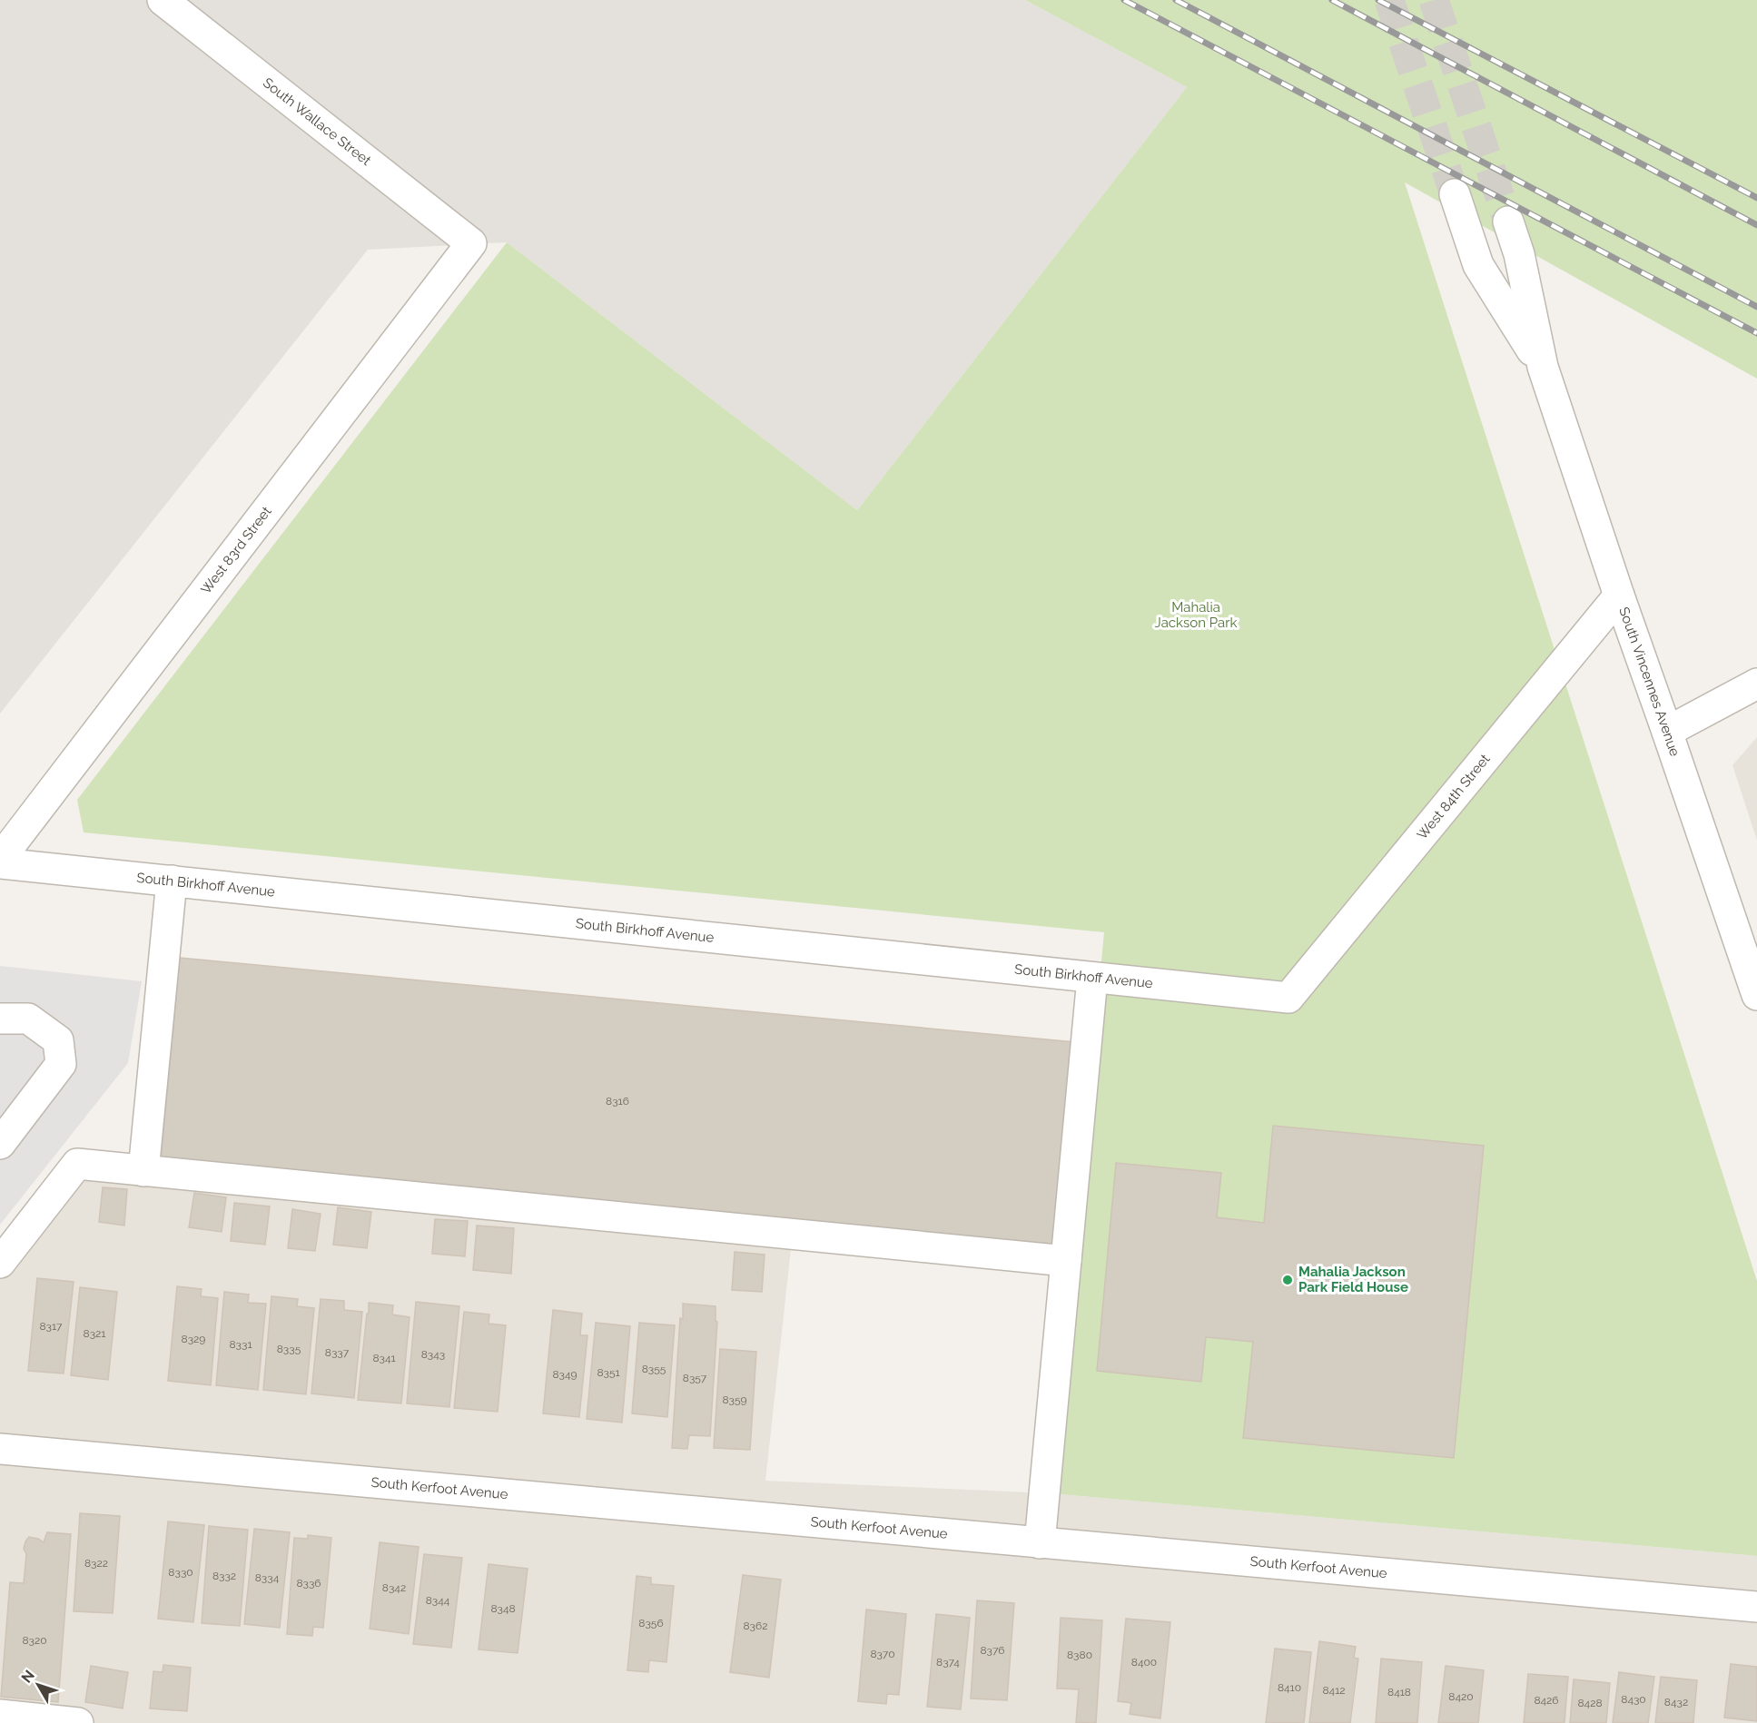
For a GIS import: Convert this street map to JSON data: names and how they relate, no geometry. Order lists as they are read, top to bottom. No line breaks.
{"streets":{"street":["South Wallace Street","West 83rd Street","South Vincennes Avenue","West 84th Street","South Birkhoff Avenue","South Kerfoot Avenue"]},"crossings":[["South Wallace Street","West 83rd Street"],["South Vincennes Avenue","West 84th Street"],["West 84th Street","South Birkhoff Avenue"]],"parks":["Mahalia Jackson Park"],"places":["Mahalia Jackson Park Field House"],"house_numbers":["8316","8317","8321","8329","8331","8335","8337","8343","8341","8355","8351","8349","8357","8359","8322","8330","8332","8334","8336","8342","8344","8348","8356","8362","8320","8376","8370","8380","8374","8400","8410","8412","8418","8420","8430","8426","8432","8428"],"north":"top left"}
